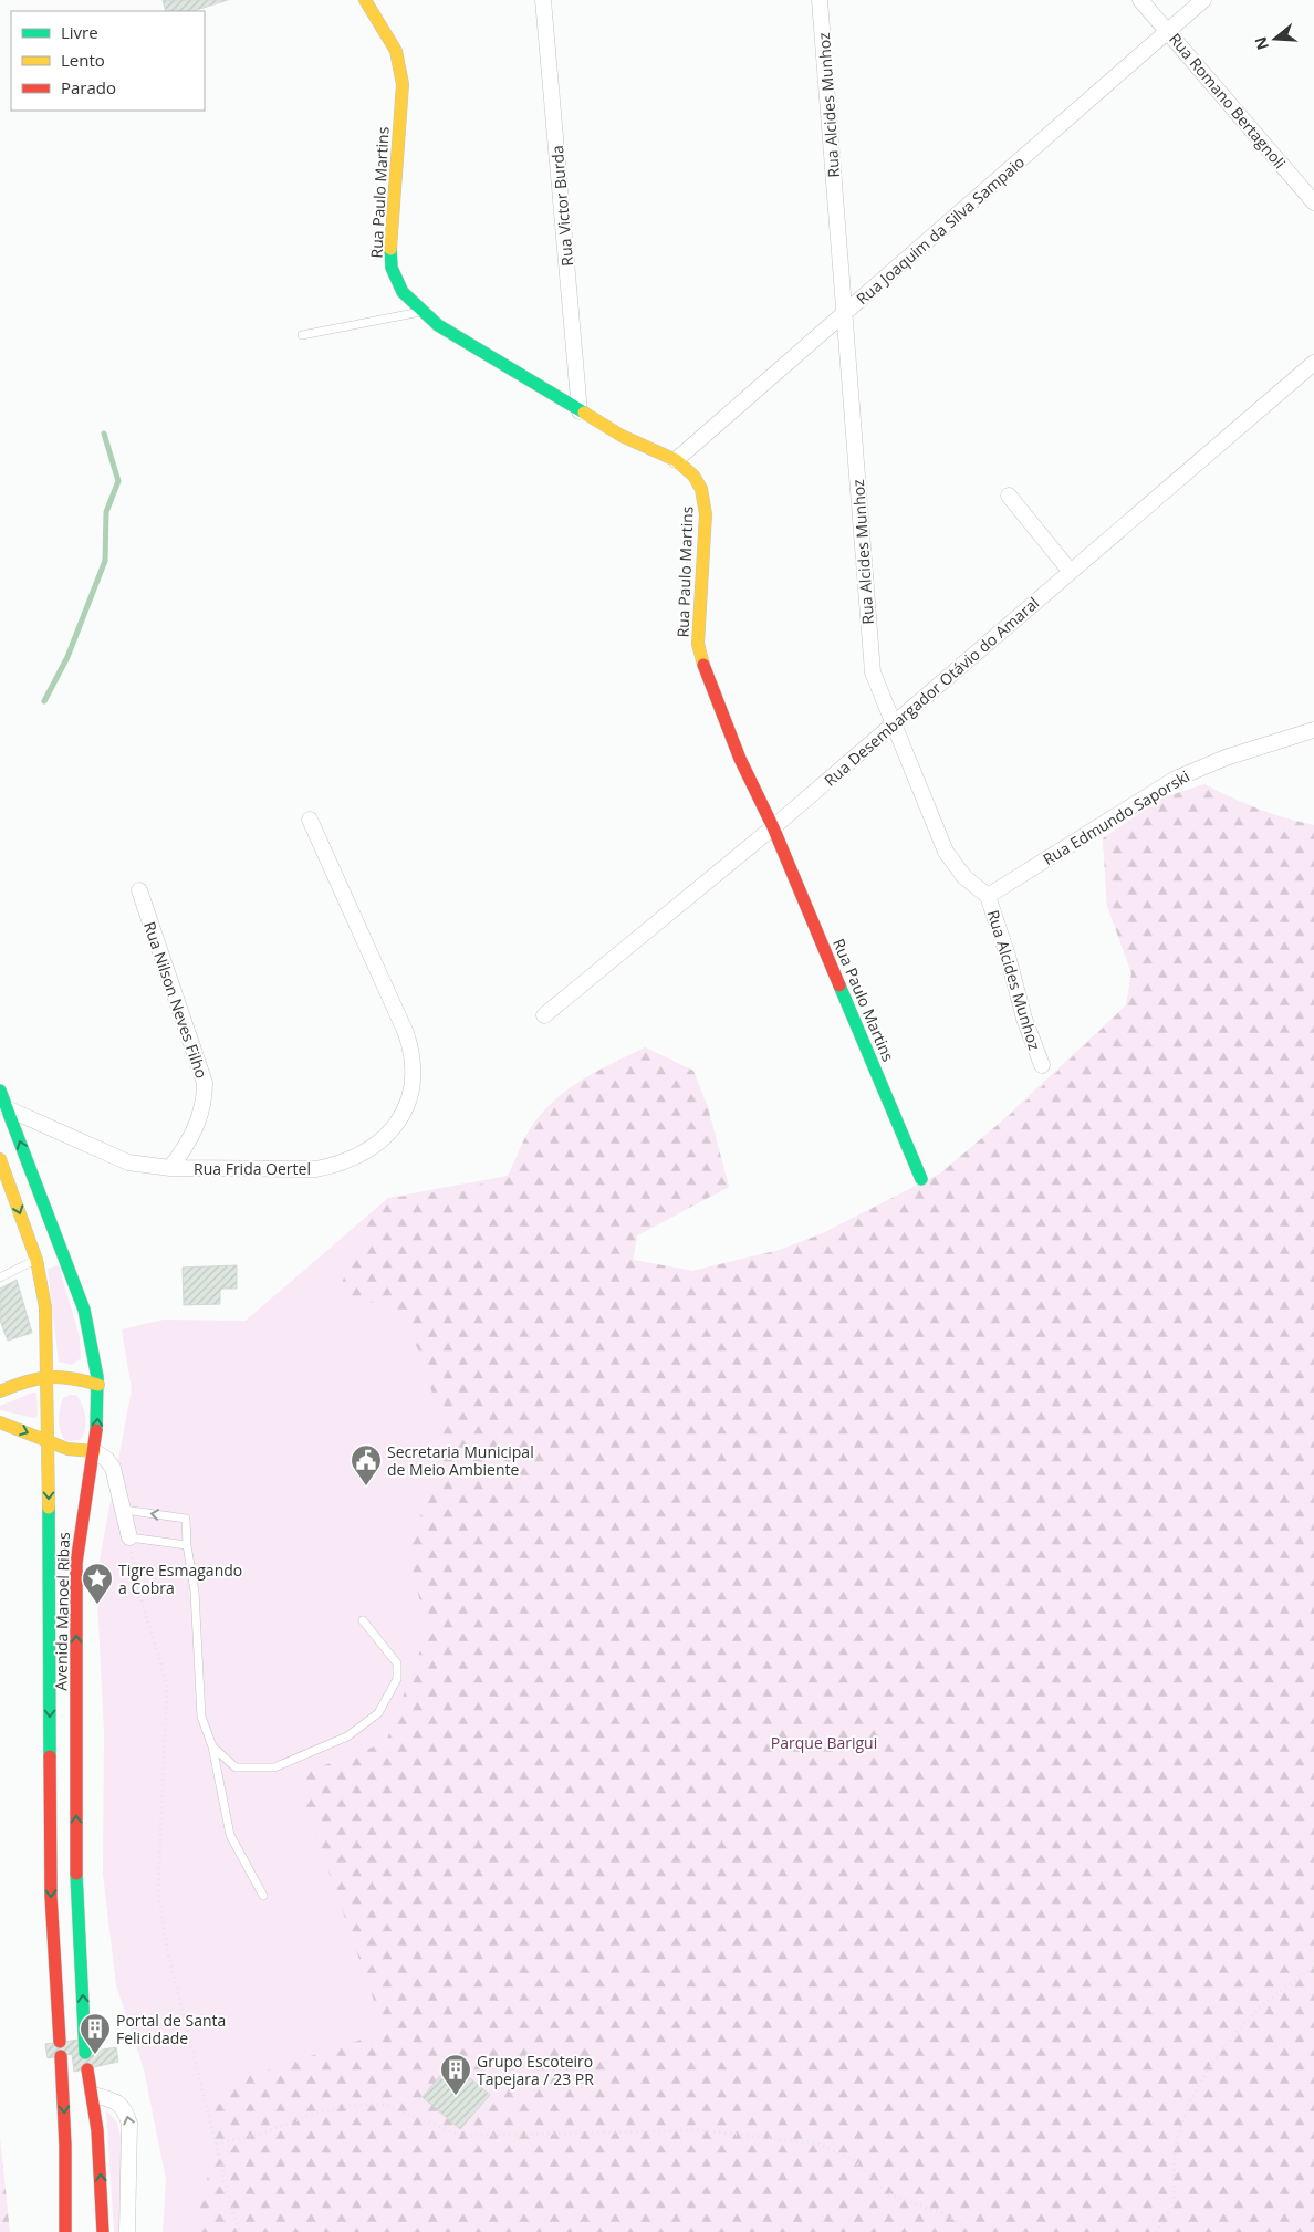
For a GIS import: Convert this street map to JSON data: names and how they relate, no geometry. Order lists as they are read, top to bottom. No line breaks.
{"streets":{"main road":["Rua Paulo Martins","Avenida Manoel Ribas"],"street":["Rua Romano Bertagnoli","Rua Alcides Munhoz","Rua Victor Burda","Rua Joaquim da Silva Sampaio","Rua Desembargador Otávio do Amaral","Rua Edmundo Saporski","Rua Nilson Neves Filho","Rua Frida Oertel"]},"crossings":[["Rua Romano Bertagnoli","Rua Joaquim da Silva Sampaio"],["Rua Alcides Munhoz","Rua Joaquim da Silva Sampaio"],["Rua Alcides Munhoz","Rua Desembargador Otávio do Amaral"],["Rua Alcides Munhoz","Rua Edmundo Saporski"],["Rua Paulo Martins","Rua Victor Burda"],["Rua Paulo Martins","Rua Joaquim da Silva Sampaio"],["Rua Paulo Martins","Rua Desembargador Otávio do Amaral"],["Rua Nilson Neves Filho","Rua Frida Oertel"],["Rua Frida Oertel","Avenida Manoel Ribas"]],"parks":["Parque Barigui"],"places":{"public building":["Secretaria Municipal de Meio Ambiente"],"place":["Tigre Esmagando a Cobra"],"building":["Portal de Santa Felicidade","Grupo Escoteiro Tapejara / 23 PR"]},"legend":["Livre","Lento","Parado"],"north":"left"}
